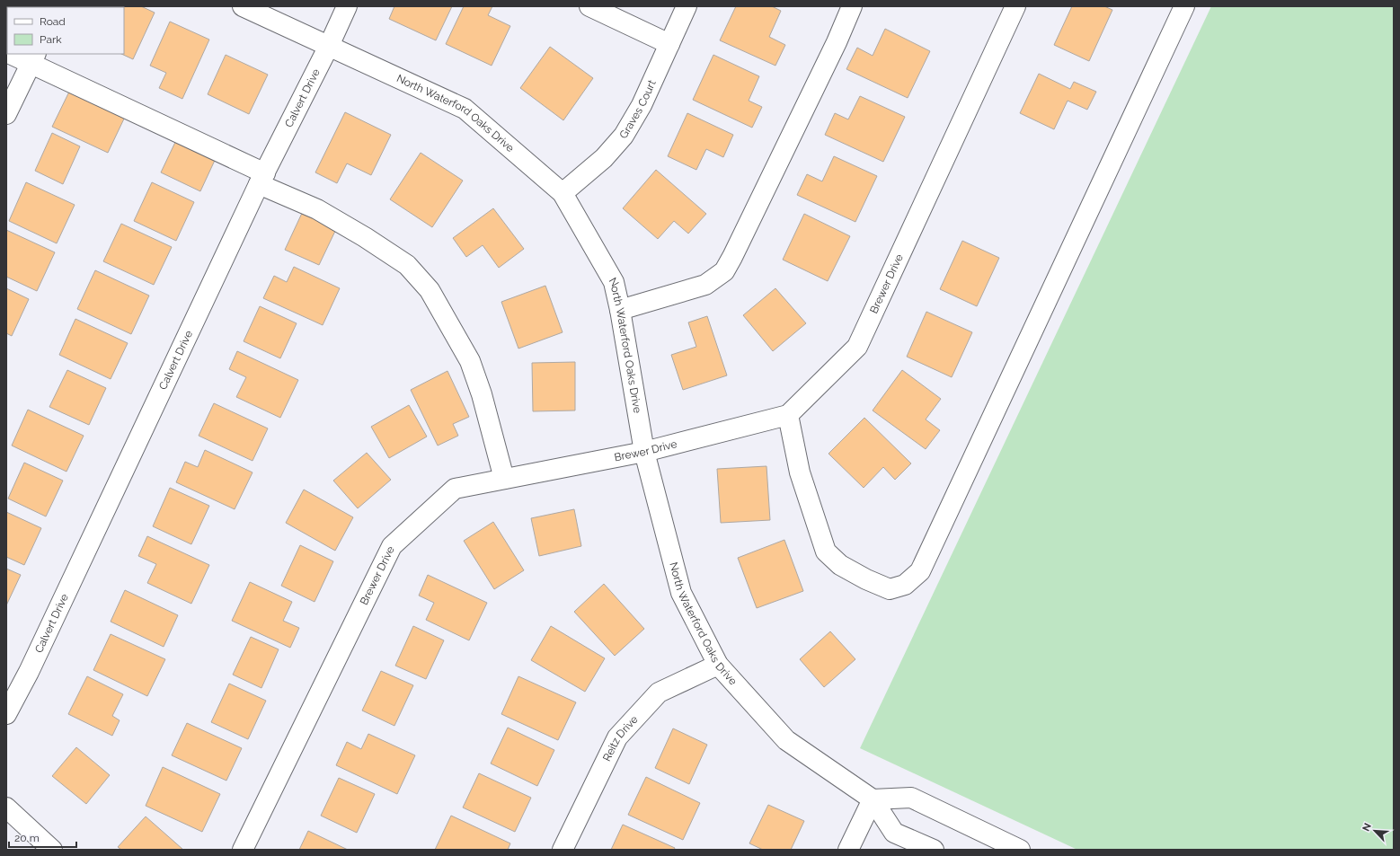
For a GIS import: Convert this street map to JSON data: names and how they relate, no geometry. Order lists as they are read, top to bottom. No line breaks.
{"streets":{"street":["Calvert Drive","Graves Court","North Waterford Oaks Drive","Brewer Drive","Reitz Drive"]},"crossings":[["Calvert Drive","North Waterford Oaks Drive"],["Graves Court","North Waterford Oaks Drive"],["North Waterford Oaks Drive","Brewer Drive"],["North Waterford Oaks Drive","Reitz Drive"]],"legend":["Road","Park"],"scale_bar":"20 m","north":"top left"}
